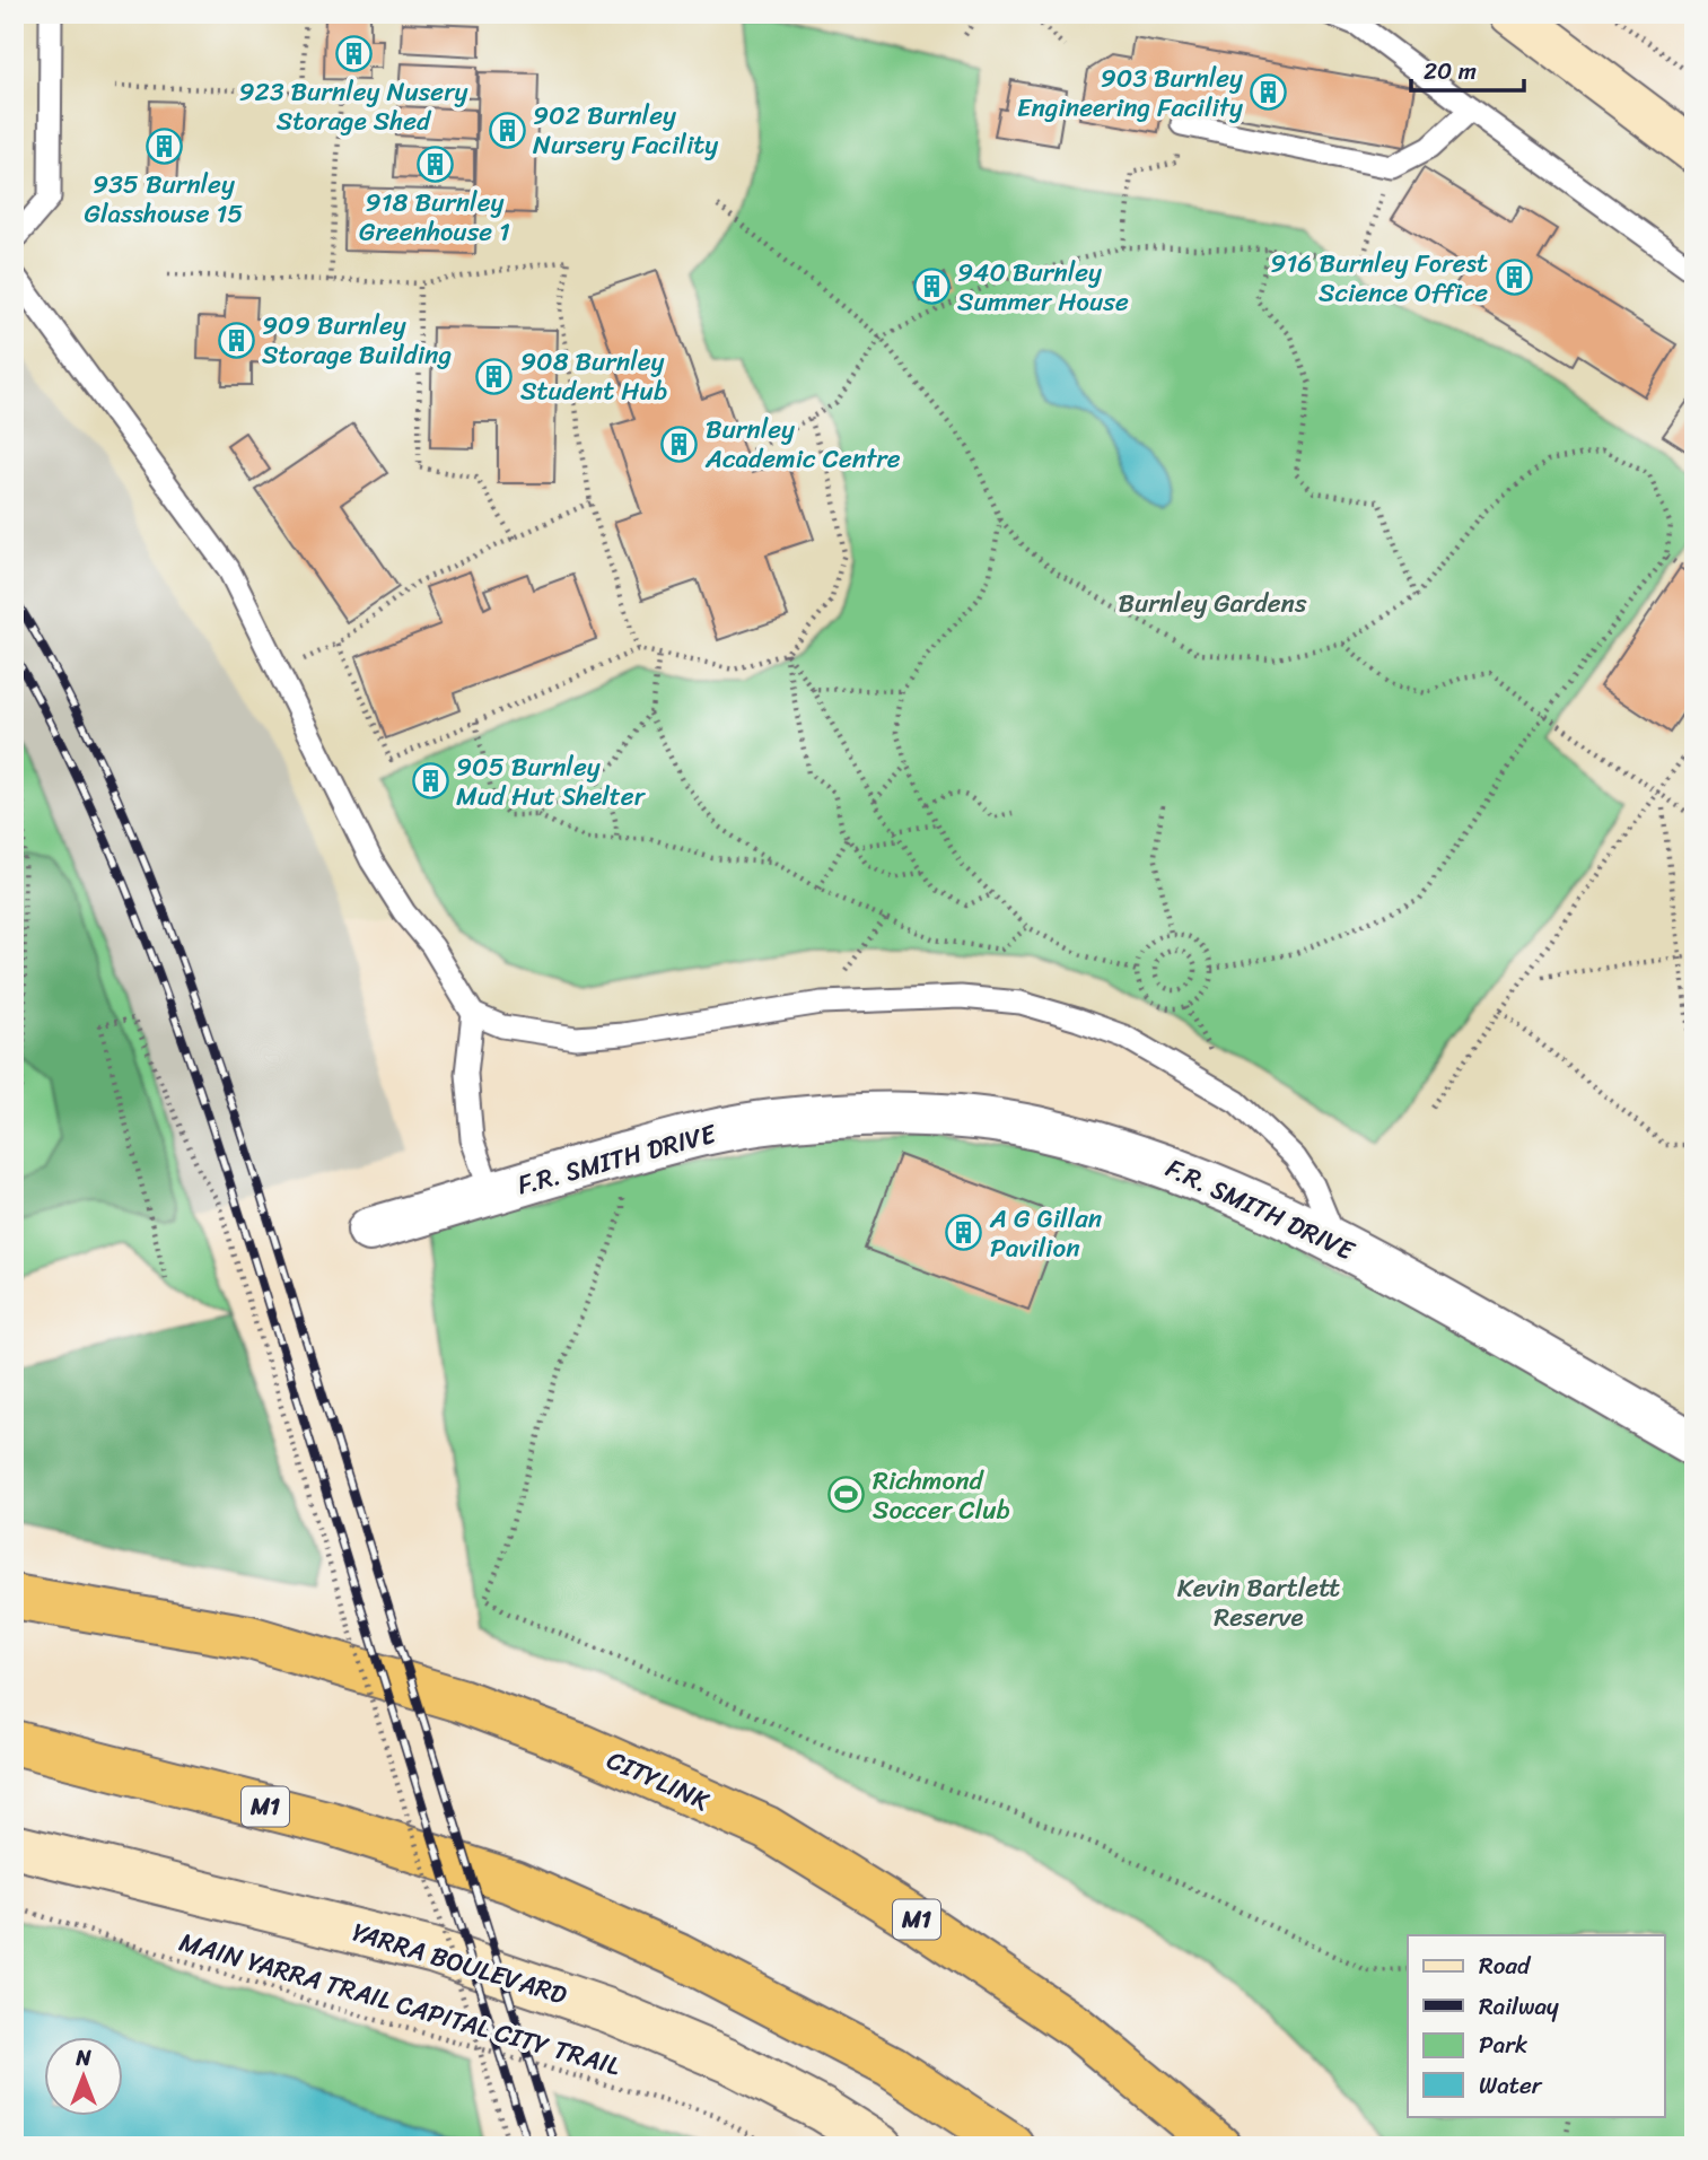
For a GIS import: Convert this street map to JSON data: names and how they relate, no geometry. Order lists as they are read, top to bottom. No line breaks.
{"streets":{"highway":["CITYLINK","M1"],"street":["F.R. SMITH DRIVE","YARRA BOULEVARD"],"path":["MAIN YARRA TRAIL CAPITAL CITY TRAIL"]},"parks":["Burnley Gardens","Kevin Bartlett Reserve"],"places":{"building":["923 Burnley Nusery Storage Shed","903 Burnley Engineering Facility","902 Burnley Nursery Facility","935 Burnley Glasshouse 15","918 Burnley Greenhouse 1","916 Burnley Forest Science Office","940 Burnley Summer House","909 Burnley Storage Building","908 Burnley Student Hub","Burnley Academic Centre","905 Burnley Mud Hut Shelter","A G Gillan Pavilion"],"sports":["Richmond Soccer Club"]},"legend":["Road","Railway","Park","Water"],"scale_bar":"20 m","north":"top"}
